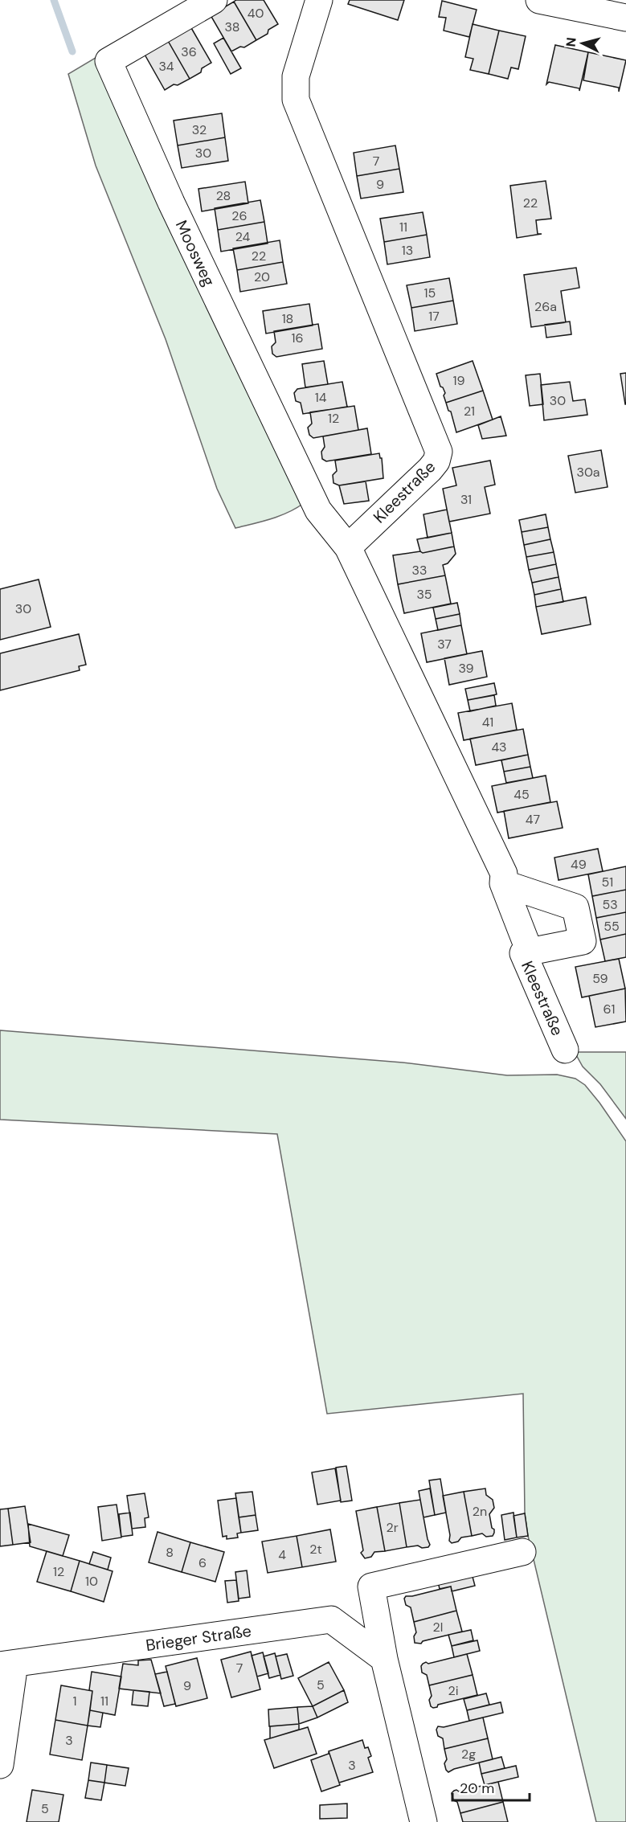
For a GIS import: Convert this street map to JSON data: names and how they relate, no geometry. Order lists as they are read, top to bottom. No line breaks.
{"streets":{"street":["Moosweg","Kleestraße","Brieger Straße"]},"crossings":[["Moosweg","Kleestraße"]],"house_numbers":["40","38","36","34","32","30","7","9","28","22","26","11","24","13","22","20","15","26a","17","18","16","19","14","30","21","12","30a","31","33","35","30","37","39","41","43","45","47","49","51","53","55","59","61","2n","2r","2t","8","4","6","12","10","2l","7","5","9","2i","1","11","3","2g","3","5"],"scale_bar":"20 m","north":"left"}
